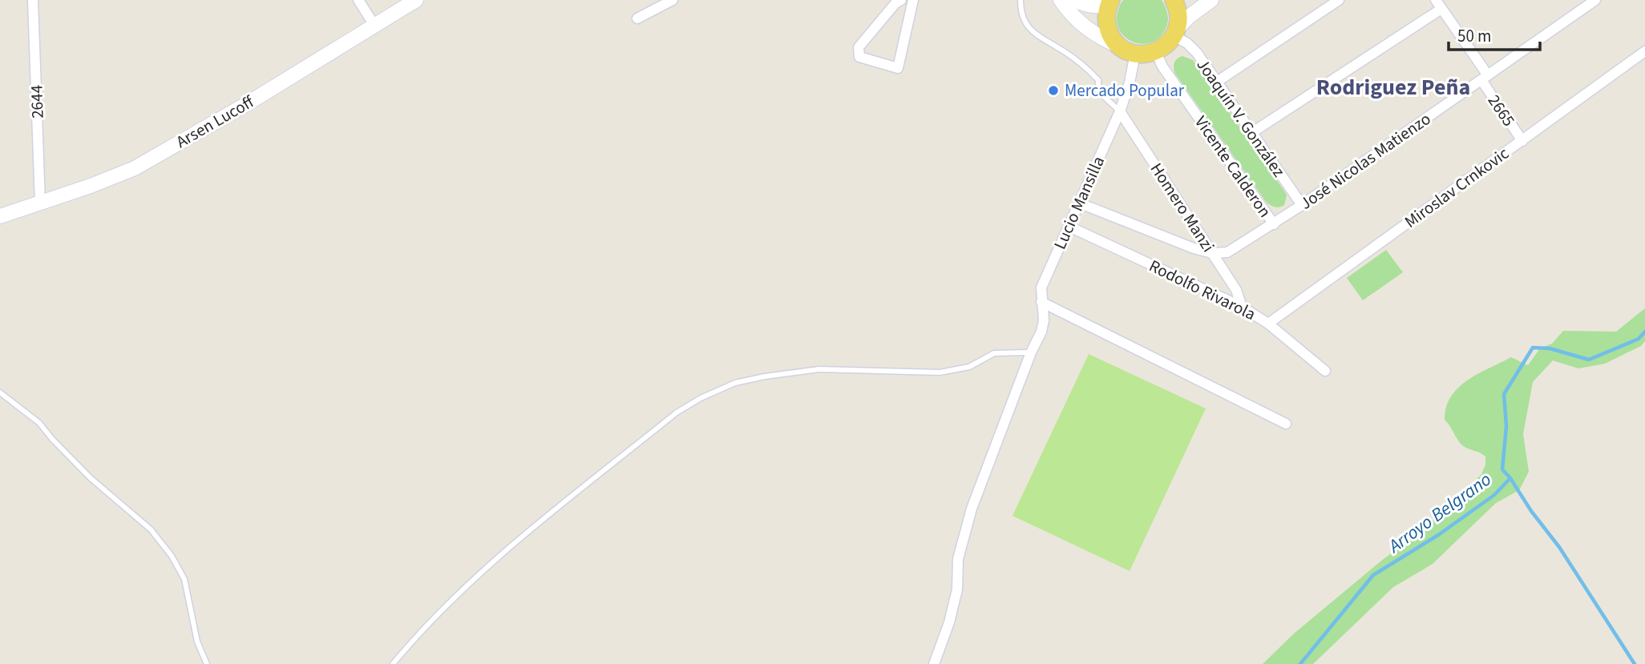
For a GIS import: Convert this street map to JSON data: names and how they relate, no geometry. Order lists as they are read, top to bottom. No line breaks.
{"streets":{"street":["2644","2665","Joaquín V. González","Arsen Lucoff","José Nicolas Matienzo","Vicente Calderon","Miroslav Crnkovic","Lucio Mansilla","Homero Manzi","Rodolfo Rivarola"]},"crossings":[["2644","Arsen Lucoff"],["2665","José Nicolas Matienzo"],["2665","Miroslav Crnkovic"],["Joaquín V. González","José Nicolas Matienzo"],["José Nicolas Matienzo","Vicente Calderon"],["José Nicolas Matienzo","Homero Manzi"],["José Nicolas Matienzo","Rodolfo Rivarola"],["Miroslav Crnkovic","Rodolfo Rivarola"],["Lucio Mansilla","Homero Manzi"],["Lucio Mansilla","Rodolfo Rivarola"],["Homero Manzi","Rodolfo Rivarola"]],"districts":["Rodriguez Peña"],"water":["Arroyo Belgrano"],"places":["Mercado Popular"],"scale_bar":"50 m"}
